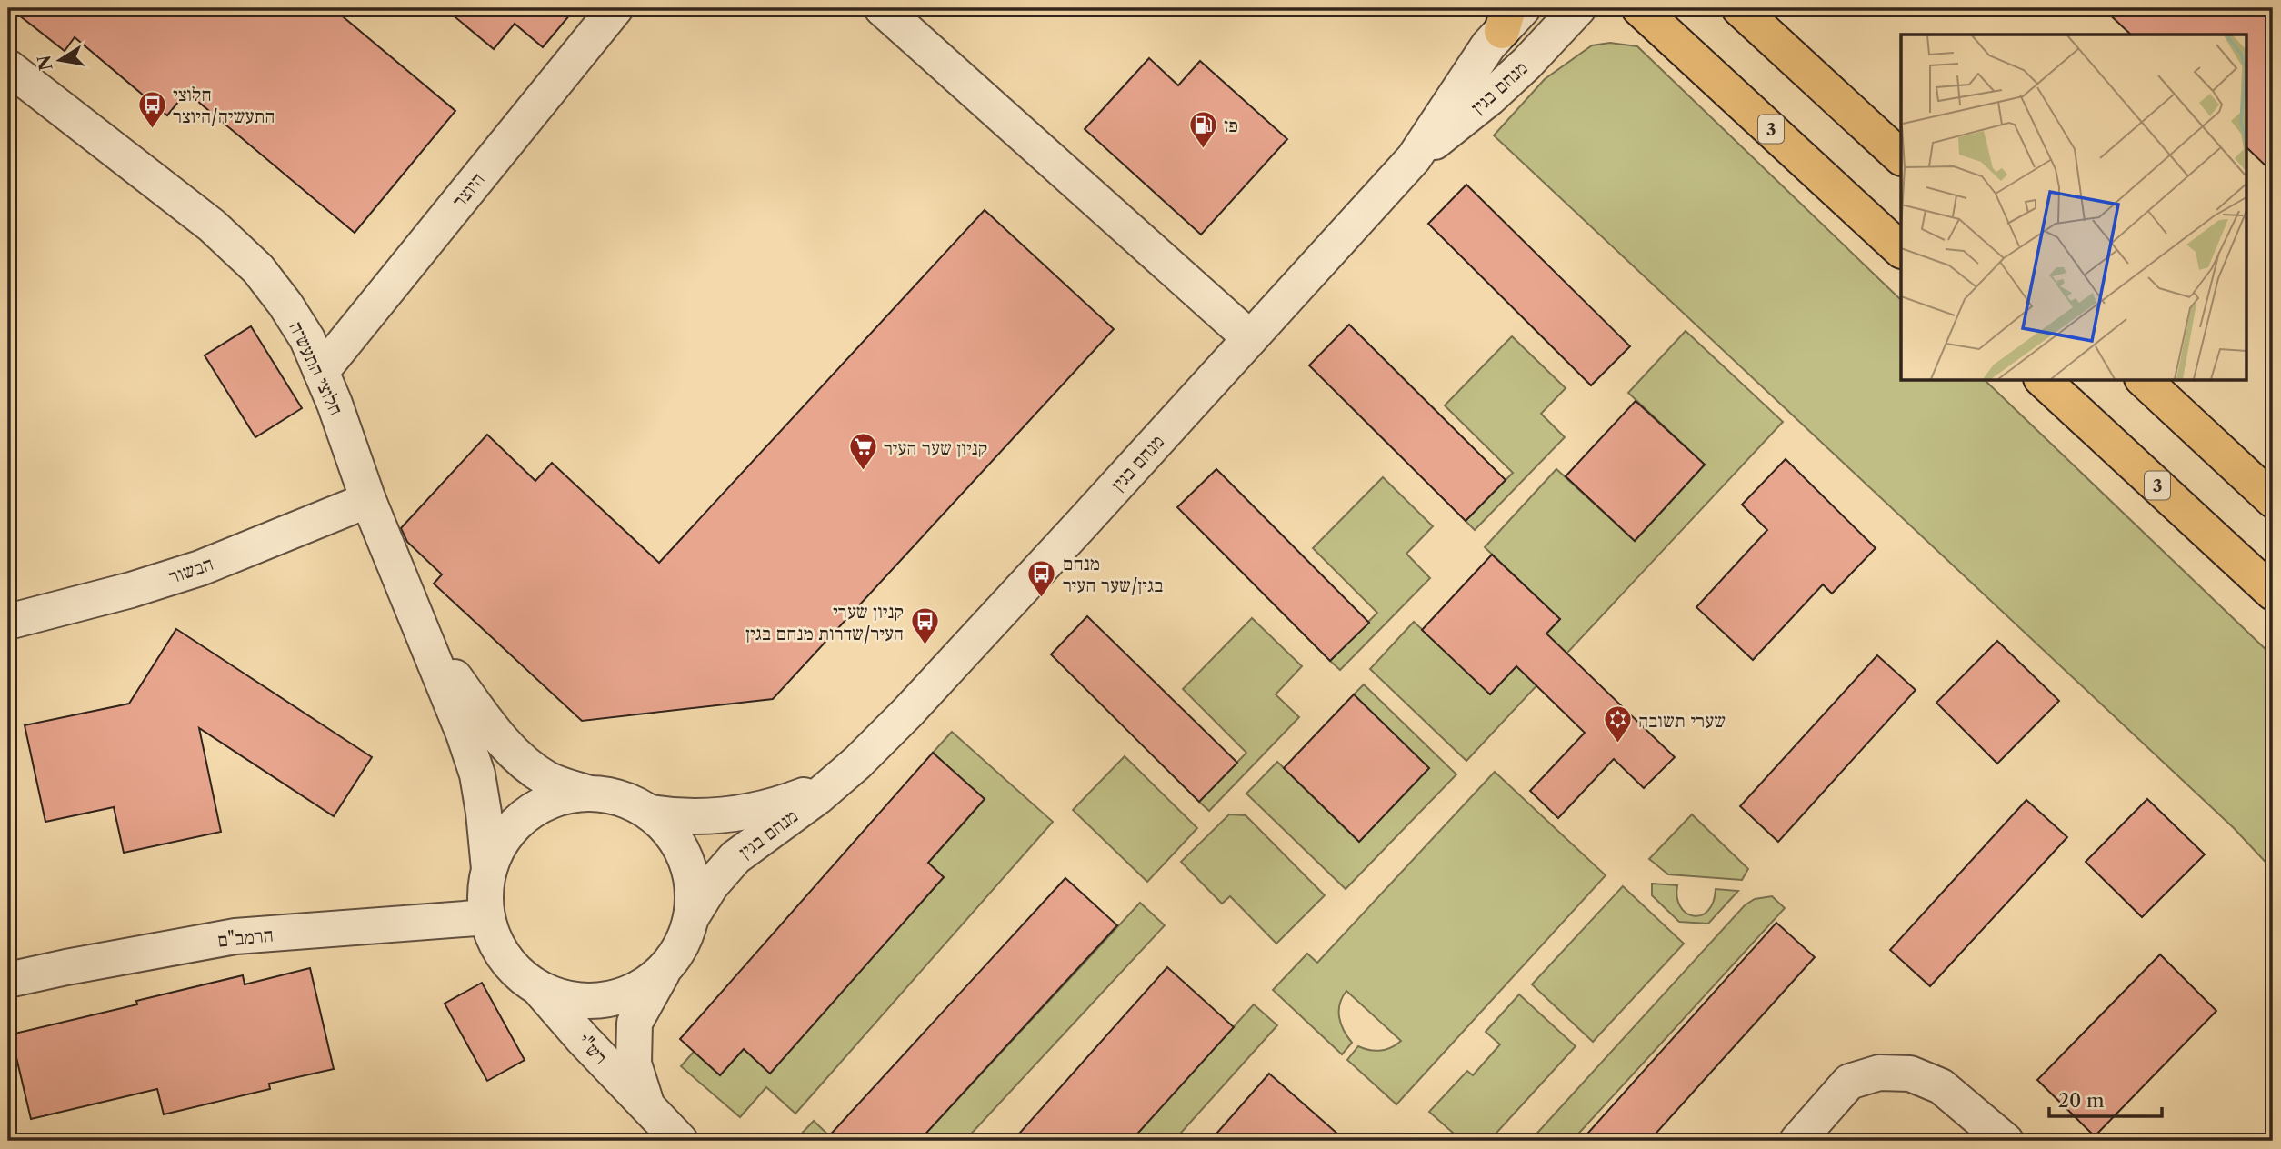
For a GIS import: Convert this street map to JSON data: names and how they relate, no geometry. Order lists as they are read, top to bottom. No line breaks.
{"streets":{"highway":["3"],"street":["מנחם בגין","היוצר","חלוצי התעשיה","הבשור","הרמב\"ם","רש\"י"]},"crossings":[["מנחם בגין","חלוצי התעשיה"],["מנחם בגין","הרמב\"ם"],["מנחם בגין","רש\"י"],["היוצר","חלוצי התעשיה"],["חלוצי התעשיה","הבשור"],["חלוצי התעשיה","הרמב\"ם"],["חלוצי התעשיה","רש\"י"],["הרמב\"ם","רש\"י"]],"places":{"bus stop":["חלוצי התעשיה/היוצר","מנחם בגין/שער העיר","קניון שערי העיר/שדרות מנחם בגין"],"fuel station":["פז"],"supermarket":["קניון שער העיר"],"synagogue":["שערי תשובה"]},"scale_bar":"20 m","north":"left"}
